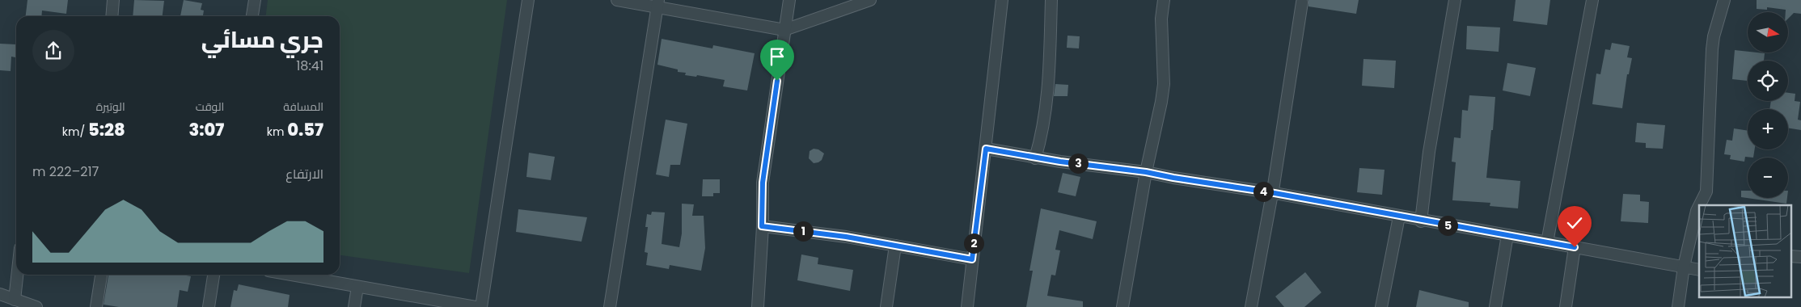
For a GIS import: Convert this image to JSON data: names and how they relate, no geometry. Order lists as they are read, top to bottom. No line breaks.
{"north":"right","page":{"map_buttons":["+","−"],"heading":["جري مسائي","18:41"],"stats":[["المسافة","0.57 km"],["الوقت","3:07"],["الوتيرة","5:28 /km"]],"pins":["3","4","5","1","2"],"chart":["الارتفاع","217–222 m"]}}
